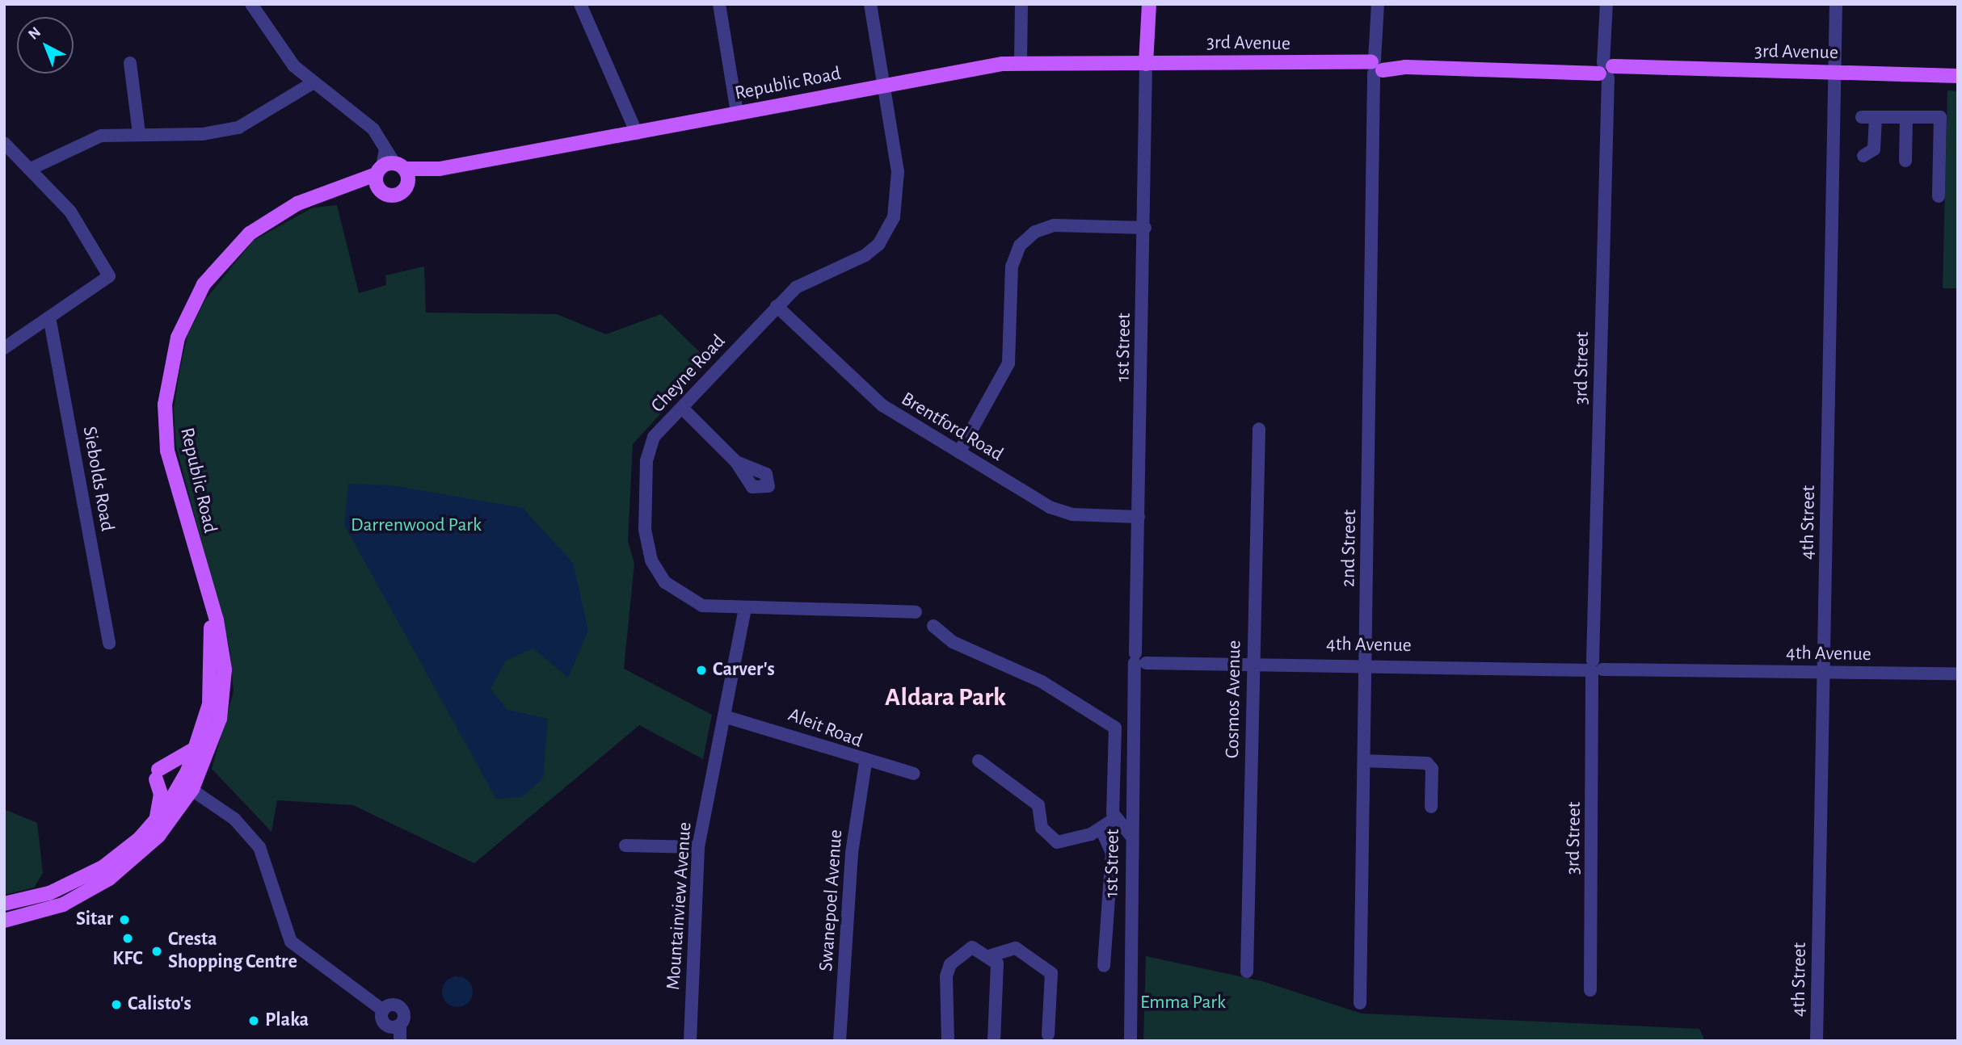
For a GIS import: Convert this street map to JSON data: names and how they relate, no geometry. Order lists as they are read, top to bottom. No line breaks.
{"streets":{"main road":["3rd Avenue","Republic Road"],"street":["1st Street","3rd Street","Cheyne Road","Brentford Road","Siebolds Road","4th Street","2nd Street","4th Avenue","Cosmos Avenue","Aleit Road","Swanepoel Avenue","Mountainview Avenue"]},"crossings":[["3rd Avenue","Republic Road"],["3rd Avenue","1st Street"],["3rd Avenue","3rd Street"],["3rd Avenue","4th Street"],["3rd Avenue","2nd Street"],["Republic Road","1st Street"],["Republic Road","Cheyne Road"],["1st Street","Brentford Road"],["1st Street","4th Avenue"],["3rd Street","4th Avenue"],["Cheyne Road","Brentford Road"],["Cheyne Road","Mountainview Avenue"],["4th Street","4th Avenue"],["2nd Street","4th Avenue"],["4th Avenue","Cosmos Avenue"],["Aleit Road","Swanepoel Avenue"],["Aleit Road","Mountainview Avenue"]],"districts":["Aldara Park"],"parks":["Darrenwood Park","Emma Park"],"places":["Carver's","Sitar","KFC","Cresta Shopping Centre","Calisto's","Plaka"],"north":"top left"}
